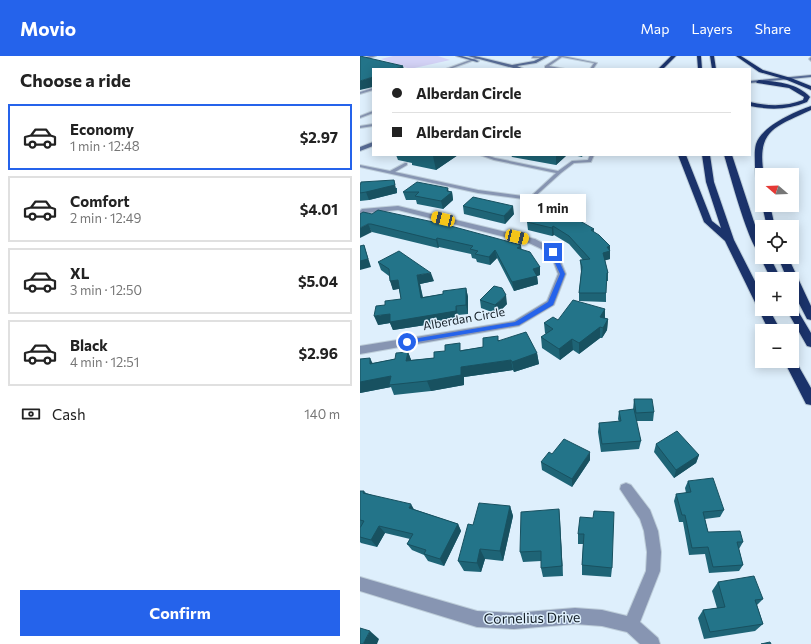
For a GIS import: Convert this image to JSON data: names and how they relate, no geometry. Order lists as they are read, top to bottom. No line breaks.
{"streets":{"street":["Alberdan Circle","Cornelius Drive"]},"north":"left","page":{"header":"Movio","nav":["Map","Layers","Share"],"heading":"Choose a ride","banner":["Alberdan Circle","Alberdan Circle"],"list":[{"name":"Economy","note":"1 min · 12:48","value":"$2.97"},{"name":"Comfort","note":"2 min · 12:49","value":"$4.01"},{"name":"XL","note":"3 min · 12:50","value":"$5.04"},{"name":"Black","note":"4 min · 12:51","value":"$2.96"}],"map_buttons":["+","−"],"bubble":"1 min","pay":["Cash","140 m"],"buttons":"Confirm"}}
